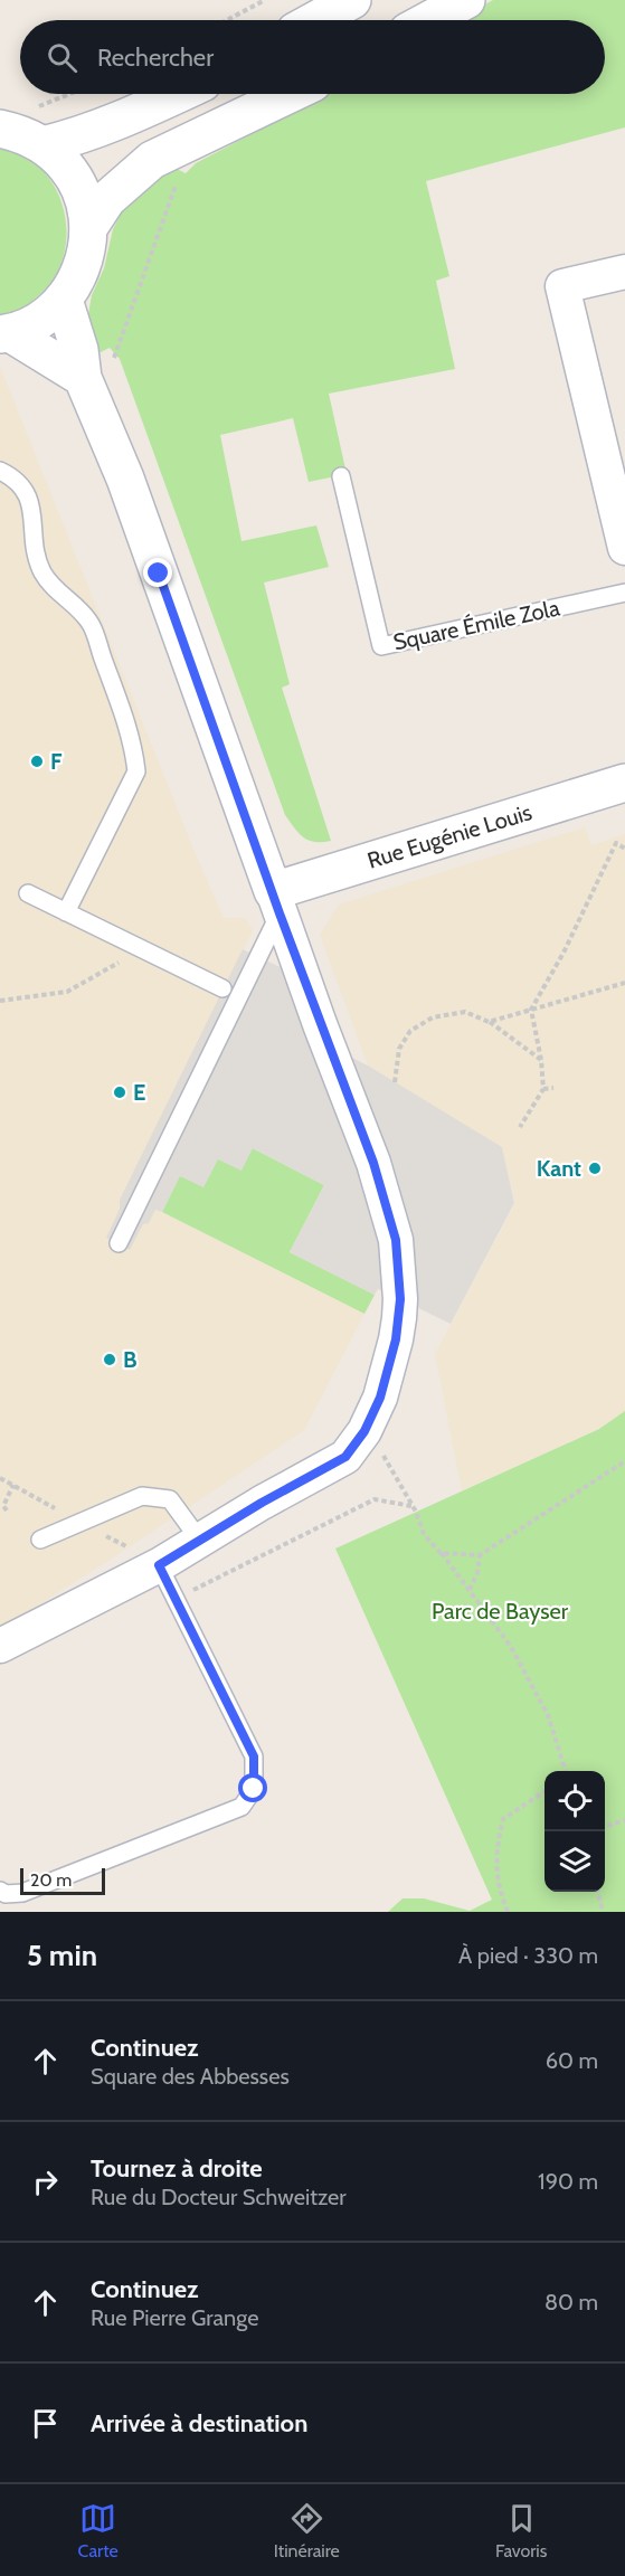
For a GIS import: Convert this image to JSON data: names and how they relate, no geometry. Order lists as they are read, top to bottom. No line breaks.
{"streets":{"street":["Rue Eugénie Louis"],"lane":["Square Émile Zola"]},"parks":["Parc de Bayser"],"places":["F","E","Kant","B"],"scale_bar":"20 m","page":{"search":"Rechercher","scale":"20 m","heading":["5 min","À pied · 330 m"],"list":[["Continuez","Square des Abbesses","60 m"],["Tournez à droite","Rue du Docteur Schweitzer","190 m"],["Continuez","Rue Pierre Grange","80 m"],"Arrivée à destination"],"nav":["Carte","Itinéraire","Favoris"]}}
